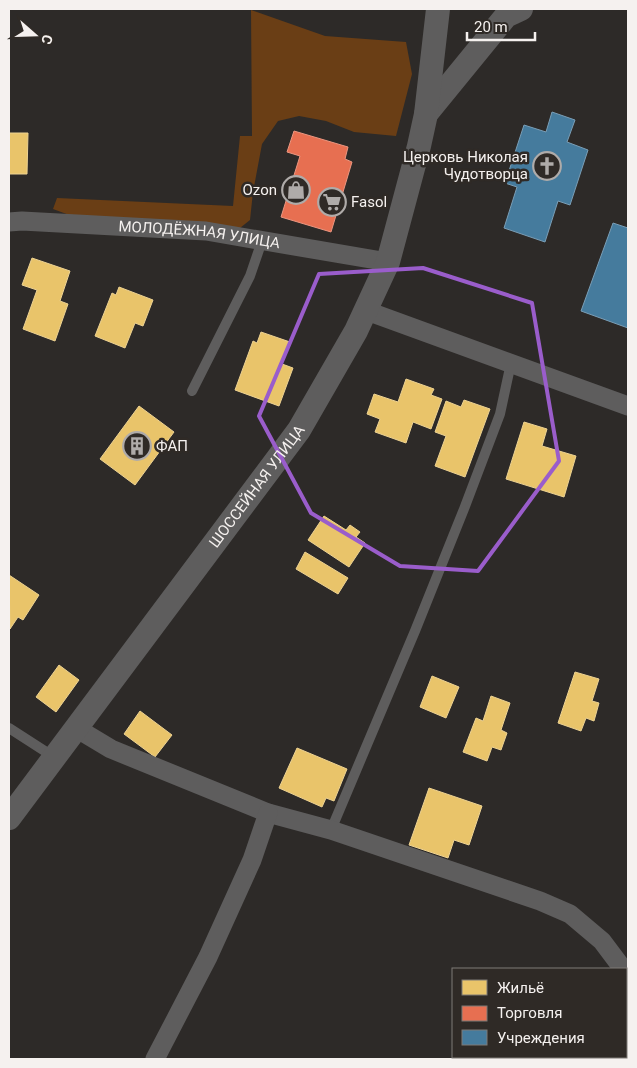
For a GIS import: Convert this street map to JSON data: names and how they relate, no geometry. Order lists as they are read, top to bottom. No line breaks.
{"streets":{"street":["МОЛОДЁЖНАЯ УЛИЦА","ШОССЕЙНАЯ УЛИЦА"]},"crossings":[["МОЛОДЁЖНАЯ УЛИЦА","ШОССЕЙНАЯ УЛИЦА"]],"places":{"church":["Церковь Николая Чудотворца"],"shop":["Ozon"],"supermarket":["Fasol"],"building":["ФАП"]},"legend":["Жильё","Торговля","Учреждения"],"scale_bar":"20 m","north":"right"}
